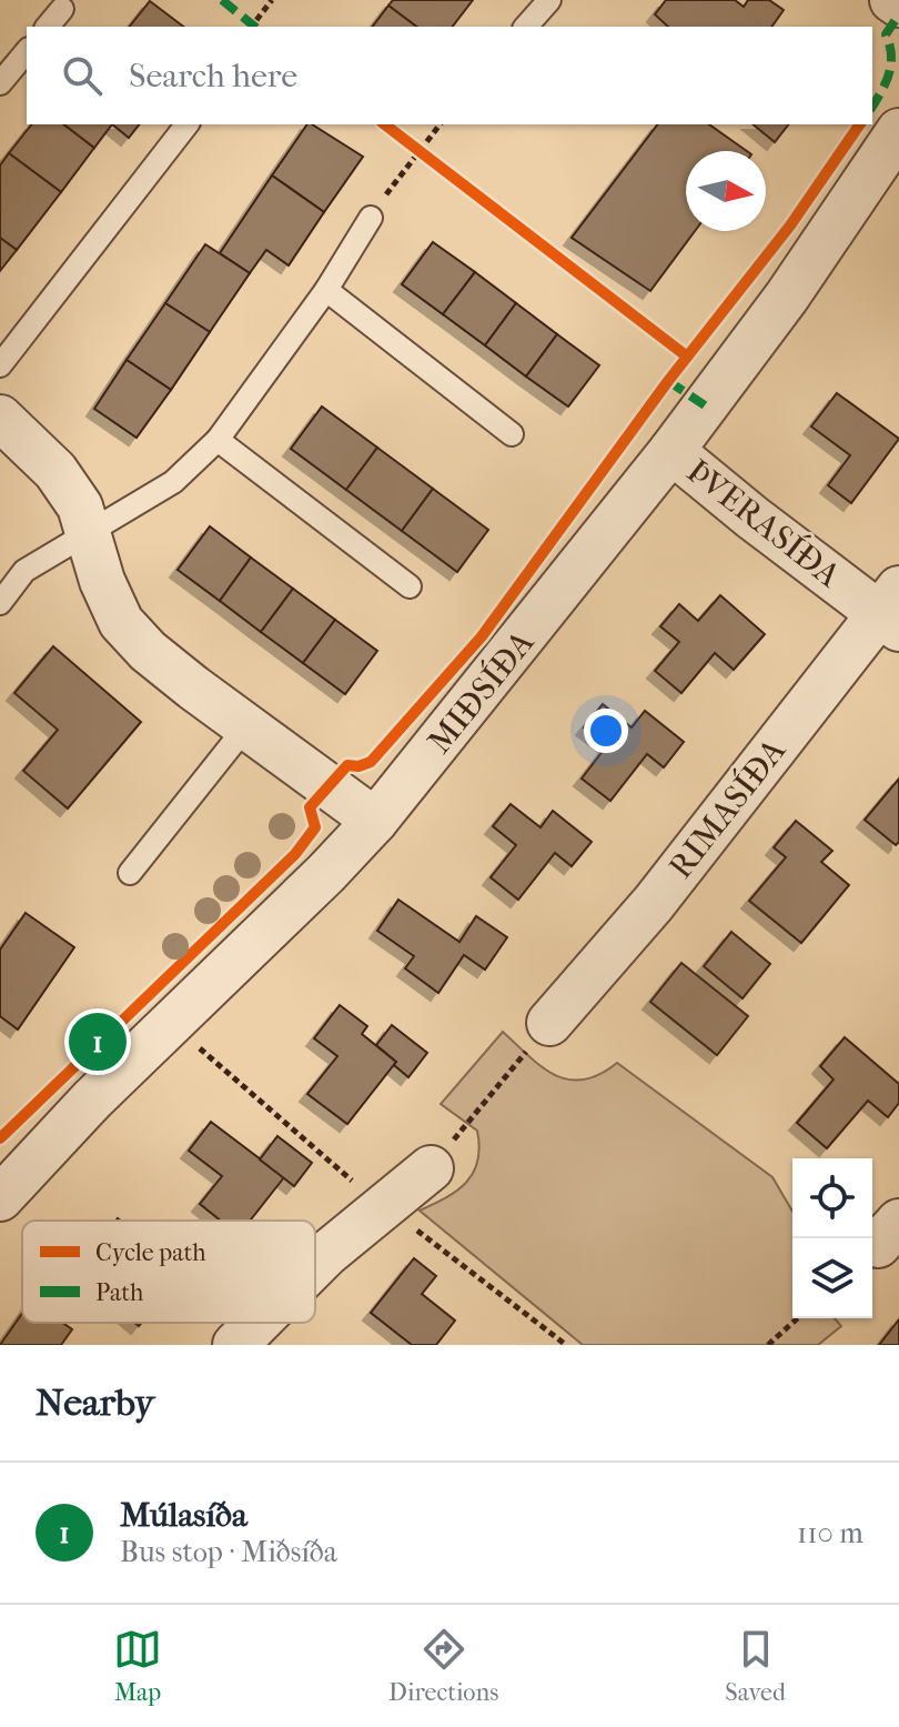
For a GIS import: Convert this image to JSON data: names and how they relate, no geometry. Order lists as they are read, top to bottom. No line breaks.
{"streets":{"street":["ÞVERASÍÐA","MIÐSÍÐA","RIMASÍÐA"]},"crossings":[["ÞVERASÍÐA","MIÐSÍÐA"],["ÞVERASÍÐA","RIMASÍÐA"]],"legend":["Cycle path","Path"],"north":"right","page":{"search":"Search here","pins":"1","heading":"Nearby","list":[{"mark":"1","name":"Múlasíða","note":"Bus stop · Miðsíða","value":"110 m"}],"nav":["Map","Directions","Saved"]}}
